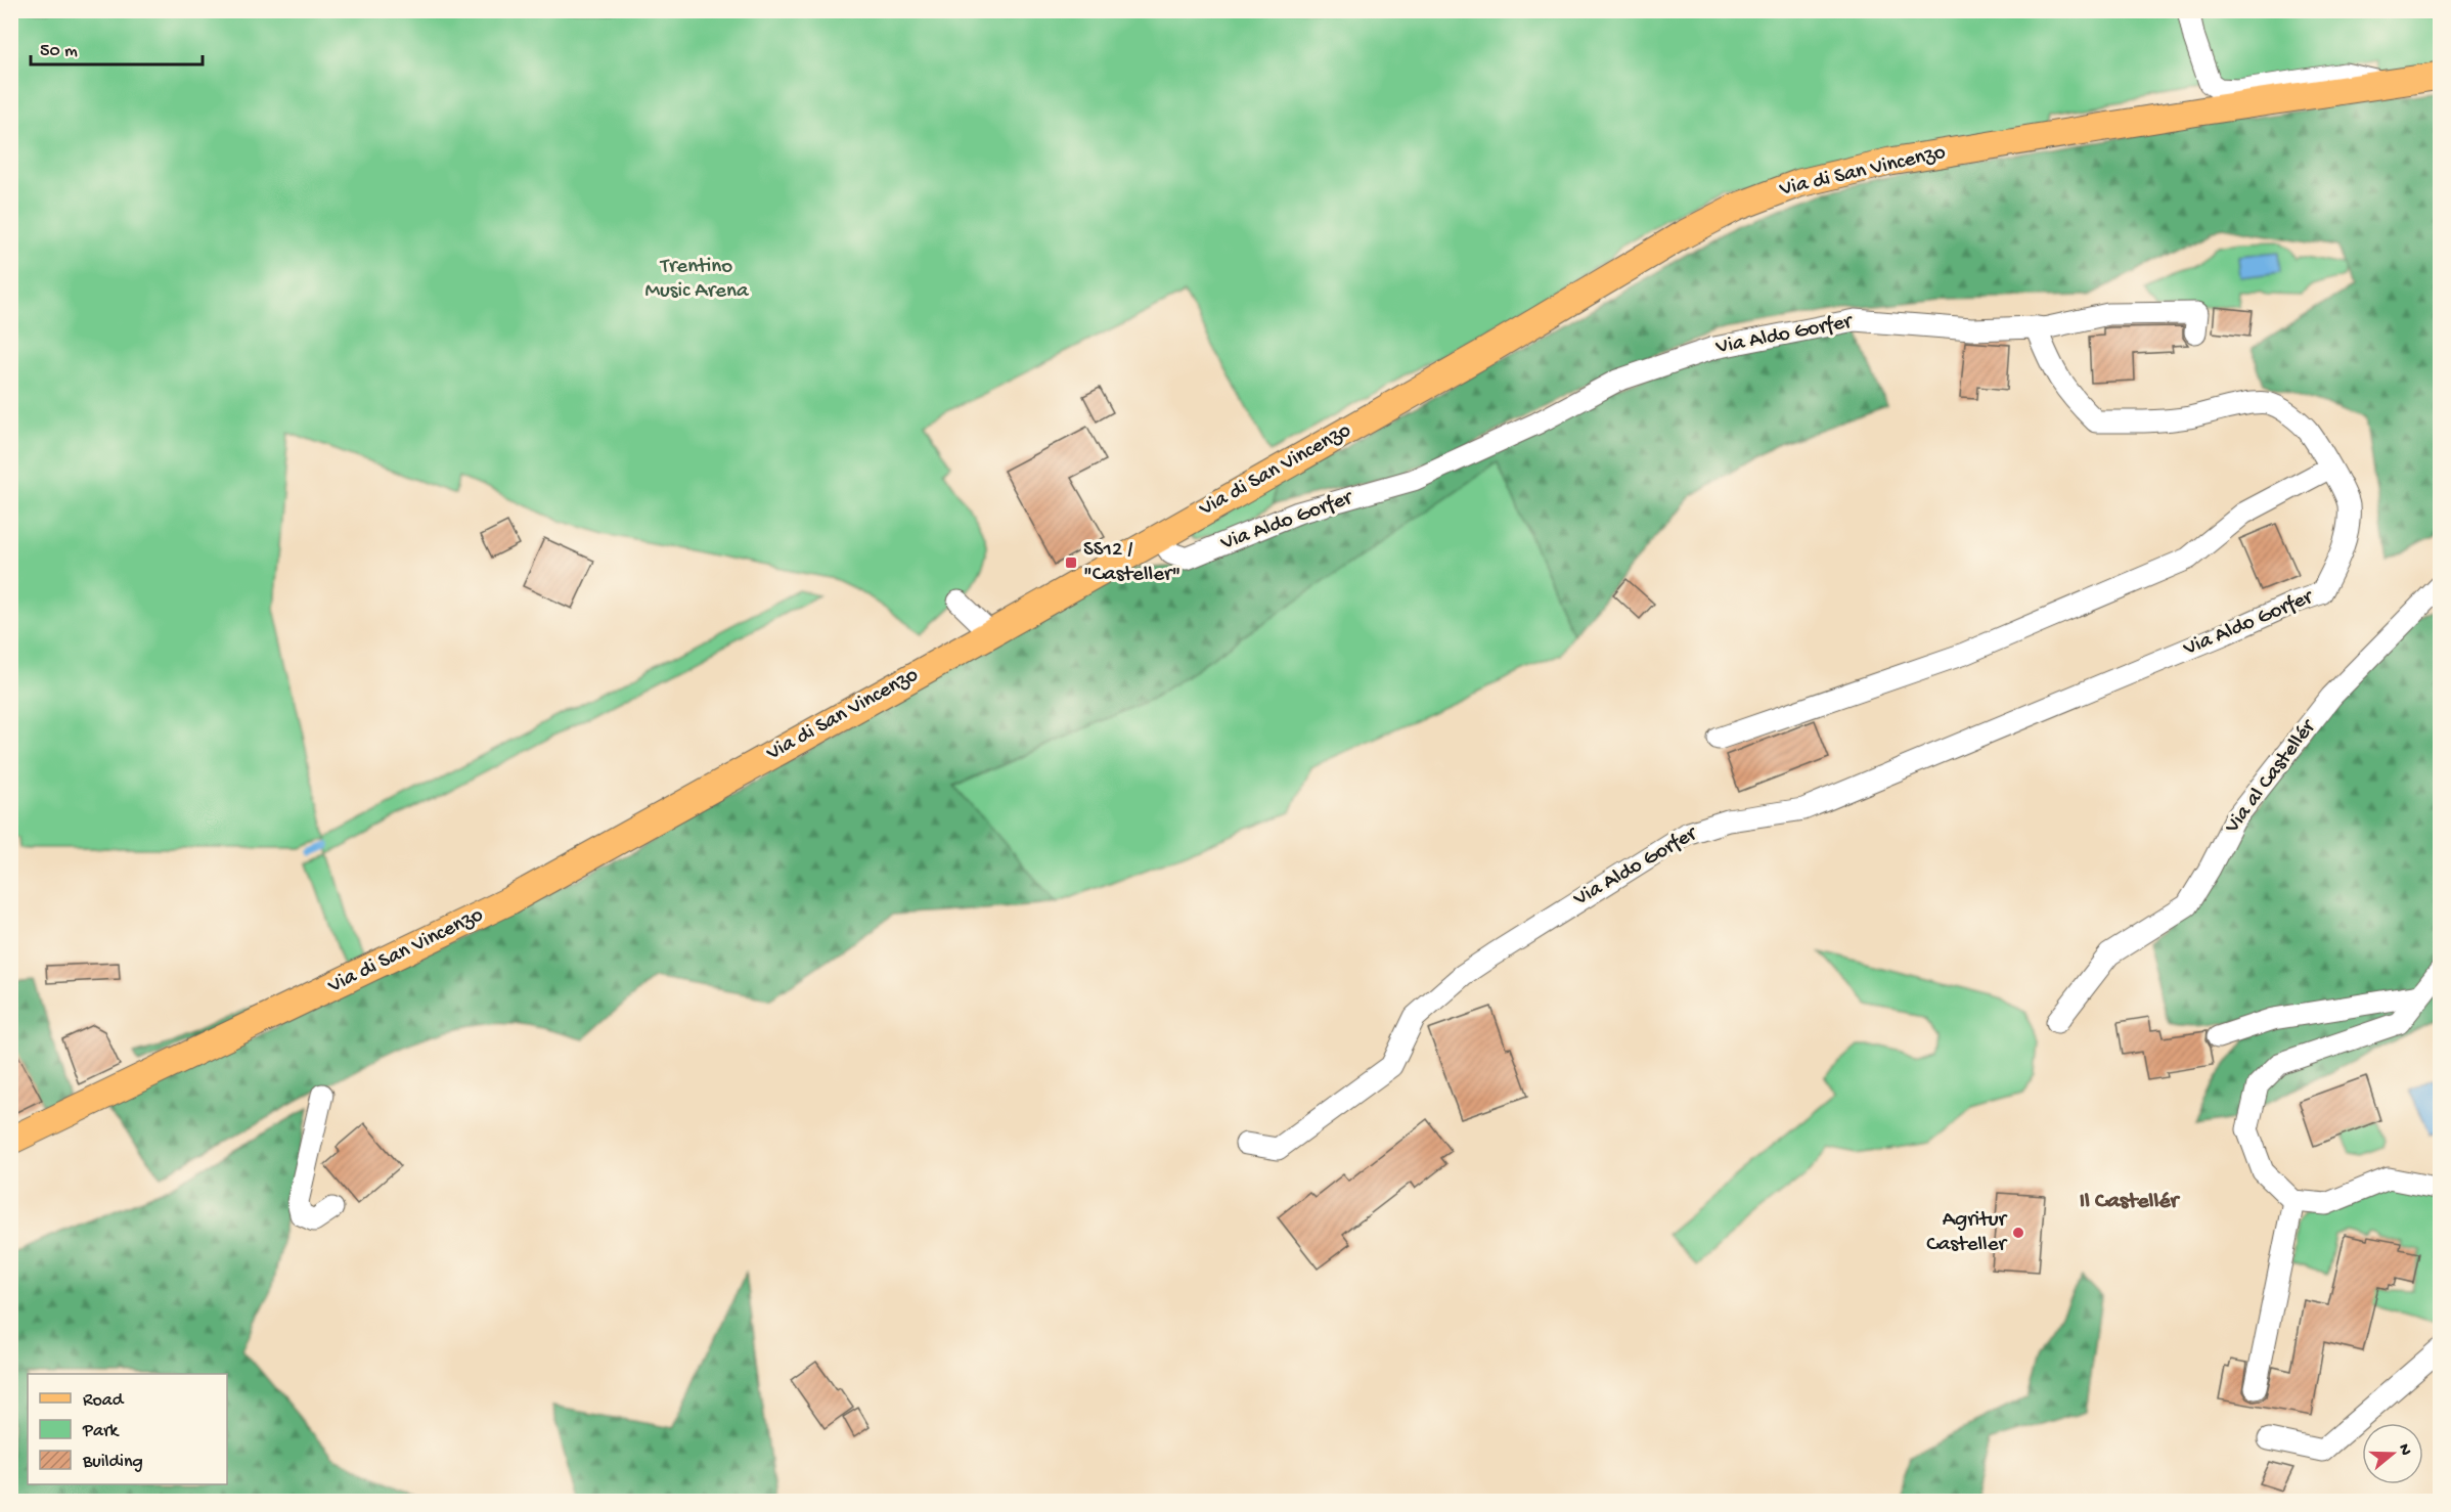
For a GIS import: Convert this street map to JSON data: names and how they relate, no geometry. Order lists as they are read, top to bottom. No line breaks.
{"streets":{"main road":["Via di San Vincenzo"],"street":["Via Aldo Gorfer","Via al Castellér"]},"crossings":[["Via di San Vincenzo","Via Aldo Gorfer"]],"districts":["Il Castellér"],"parks":["Trentino Music Arena"],"places":{"transit":["SS12 / \"Casteller\""],"other":["Agritur Casteller"]},"legend":["Road","Park","Building"],"scale_bar":"50 m","north":"right"}
